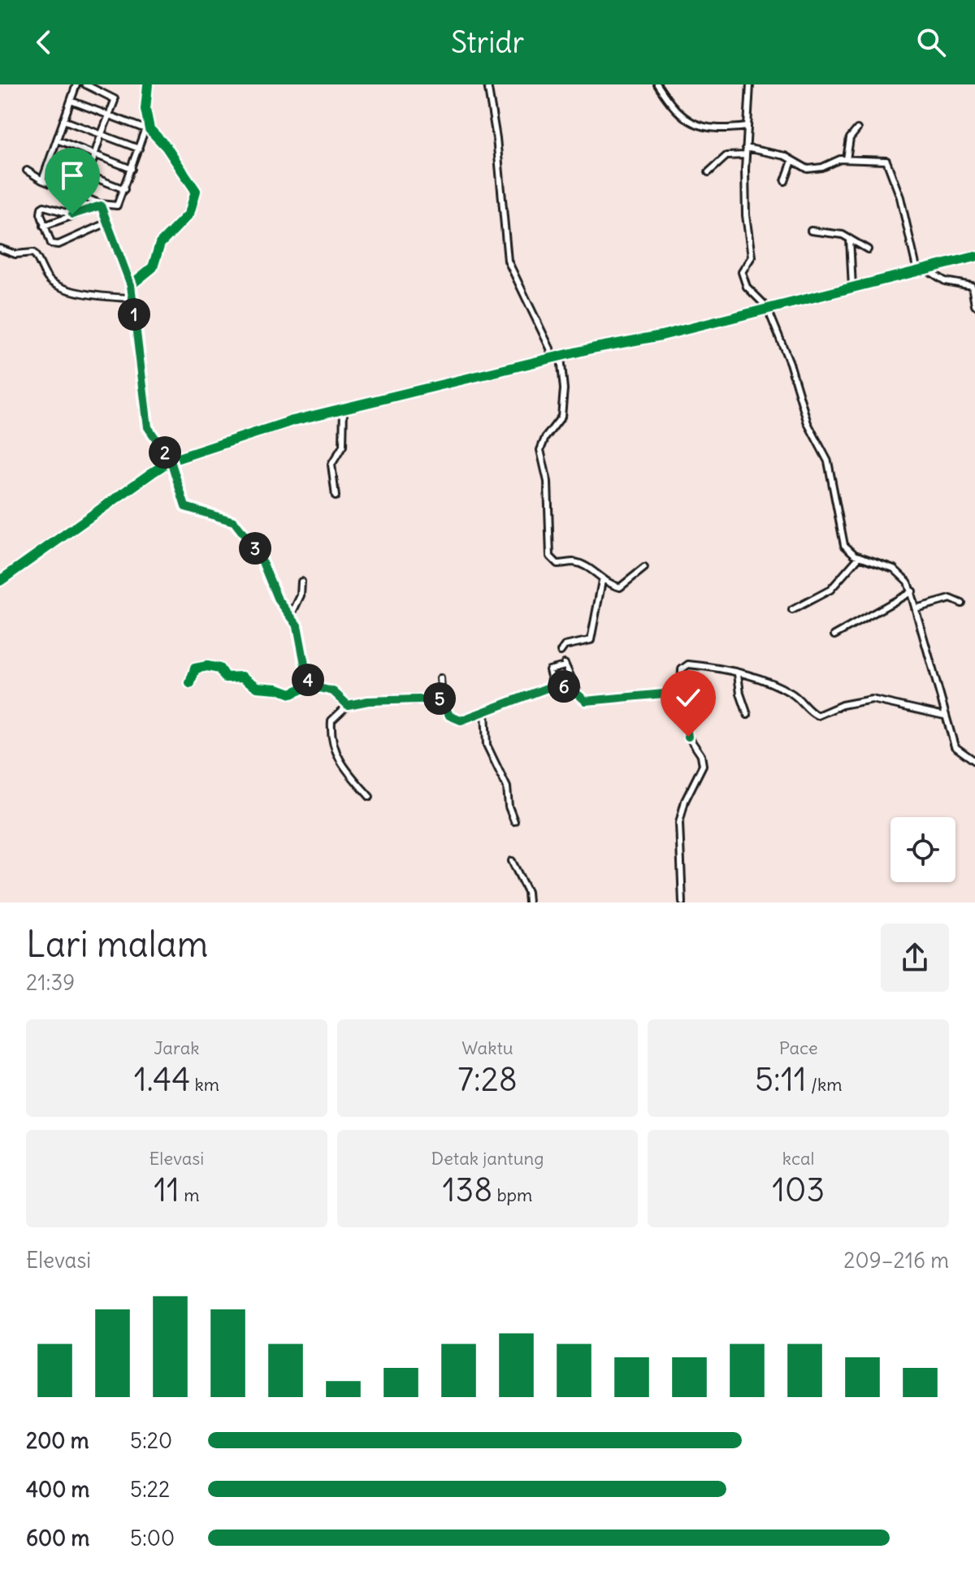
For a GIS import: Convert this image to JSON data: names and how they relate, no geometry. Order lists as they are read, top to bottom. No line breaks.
{"page":{"header":"Stridr","pins":["1","2","3","4","6","5"],"heading":["Lari malam","21:39"],"stats":[["Jarak","1.44 km"],["Waktu","7:28"],["Pace","5:11 /km"],["Elevasi","11 m"],["Detak jantung","138 bpm"],["kcal","103"]],"chart":["Elevasi","209–216 m"],"list":[{"name":"200 m","note":"5:20"},{"name":"400 m","note":"5:22"},{"name":"600 m","note":"5:00"}]}}
